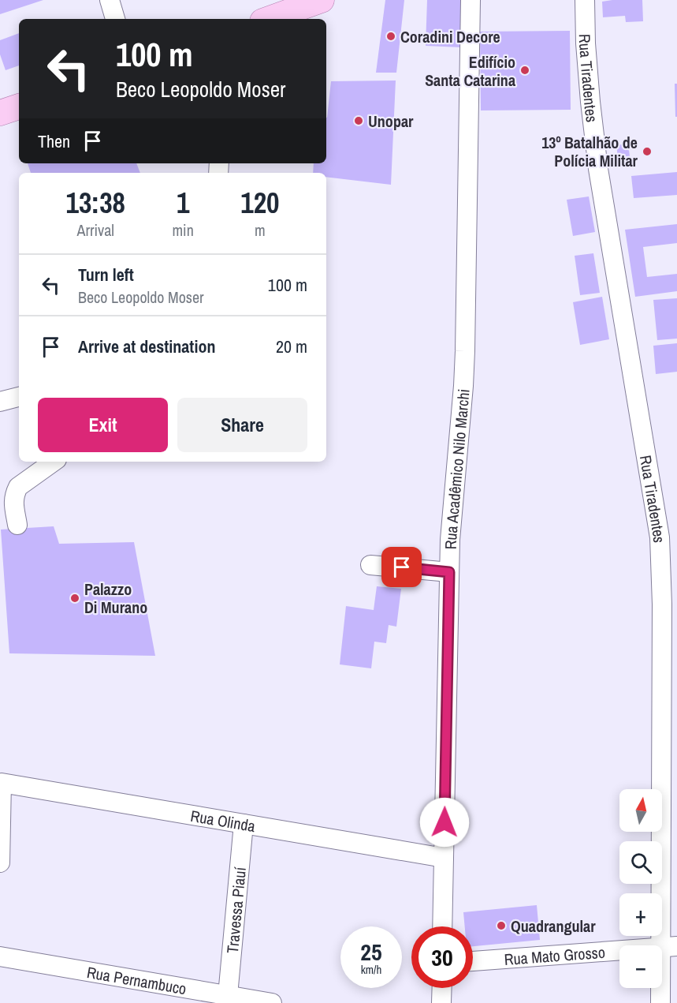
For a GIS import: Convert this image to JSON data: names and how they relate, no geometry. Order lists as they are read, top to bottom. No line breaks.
{"streets":{"street":["Rua Tiradentes","Rua Acadêmico Nilo Marchi","Rua Olinda","Travessa Piauí","Rua Mato Grosso","Rua Pernambuco"]},"crossings":[["Rua Tiradentes","Rua Mato Grosso"],["Rua Acadêmico Nilo Marchi","Rua Olinda"],["Rua Olinda","Travessa Piauí"],["Travessa Piauí","Rua Pernambuco"]],"places":["Coradini Decore","Edifício Santa Catarina","Unopar","13º Batalhão de Polícia Militar","Palazzo Di Murano","Quadrangular"],"north":"top","page":{"turn":["100 m","Beco Leopoldo Moser"],"then":"Then","eta":["13:38","Arrival","1","min","120","m"],"list":[{"name":"Turn left","note":"Beco Leopoldo Moser","value":"100 m"},{"name":"Arrive at destination","value":"20 m"}],"buttons":["Exit","Share"],"map_buttons":["+","−"],"speed":"25 km/h","limit":"30"}}
